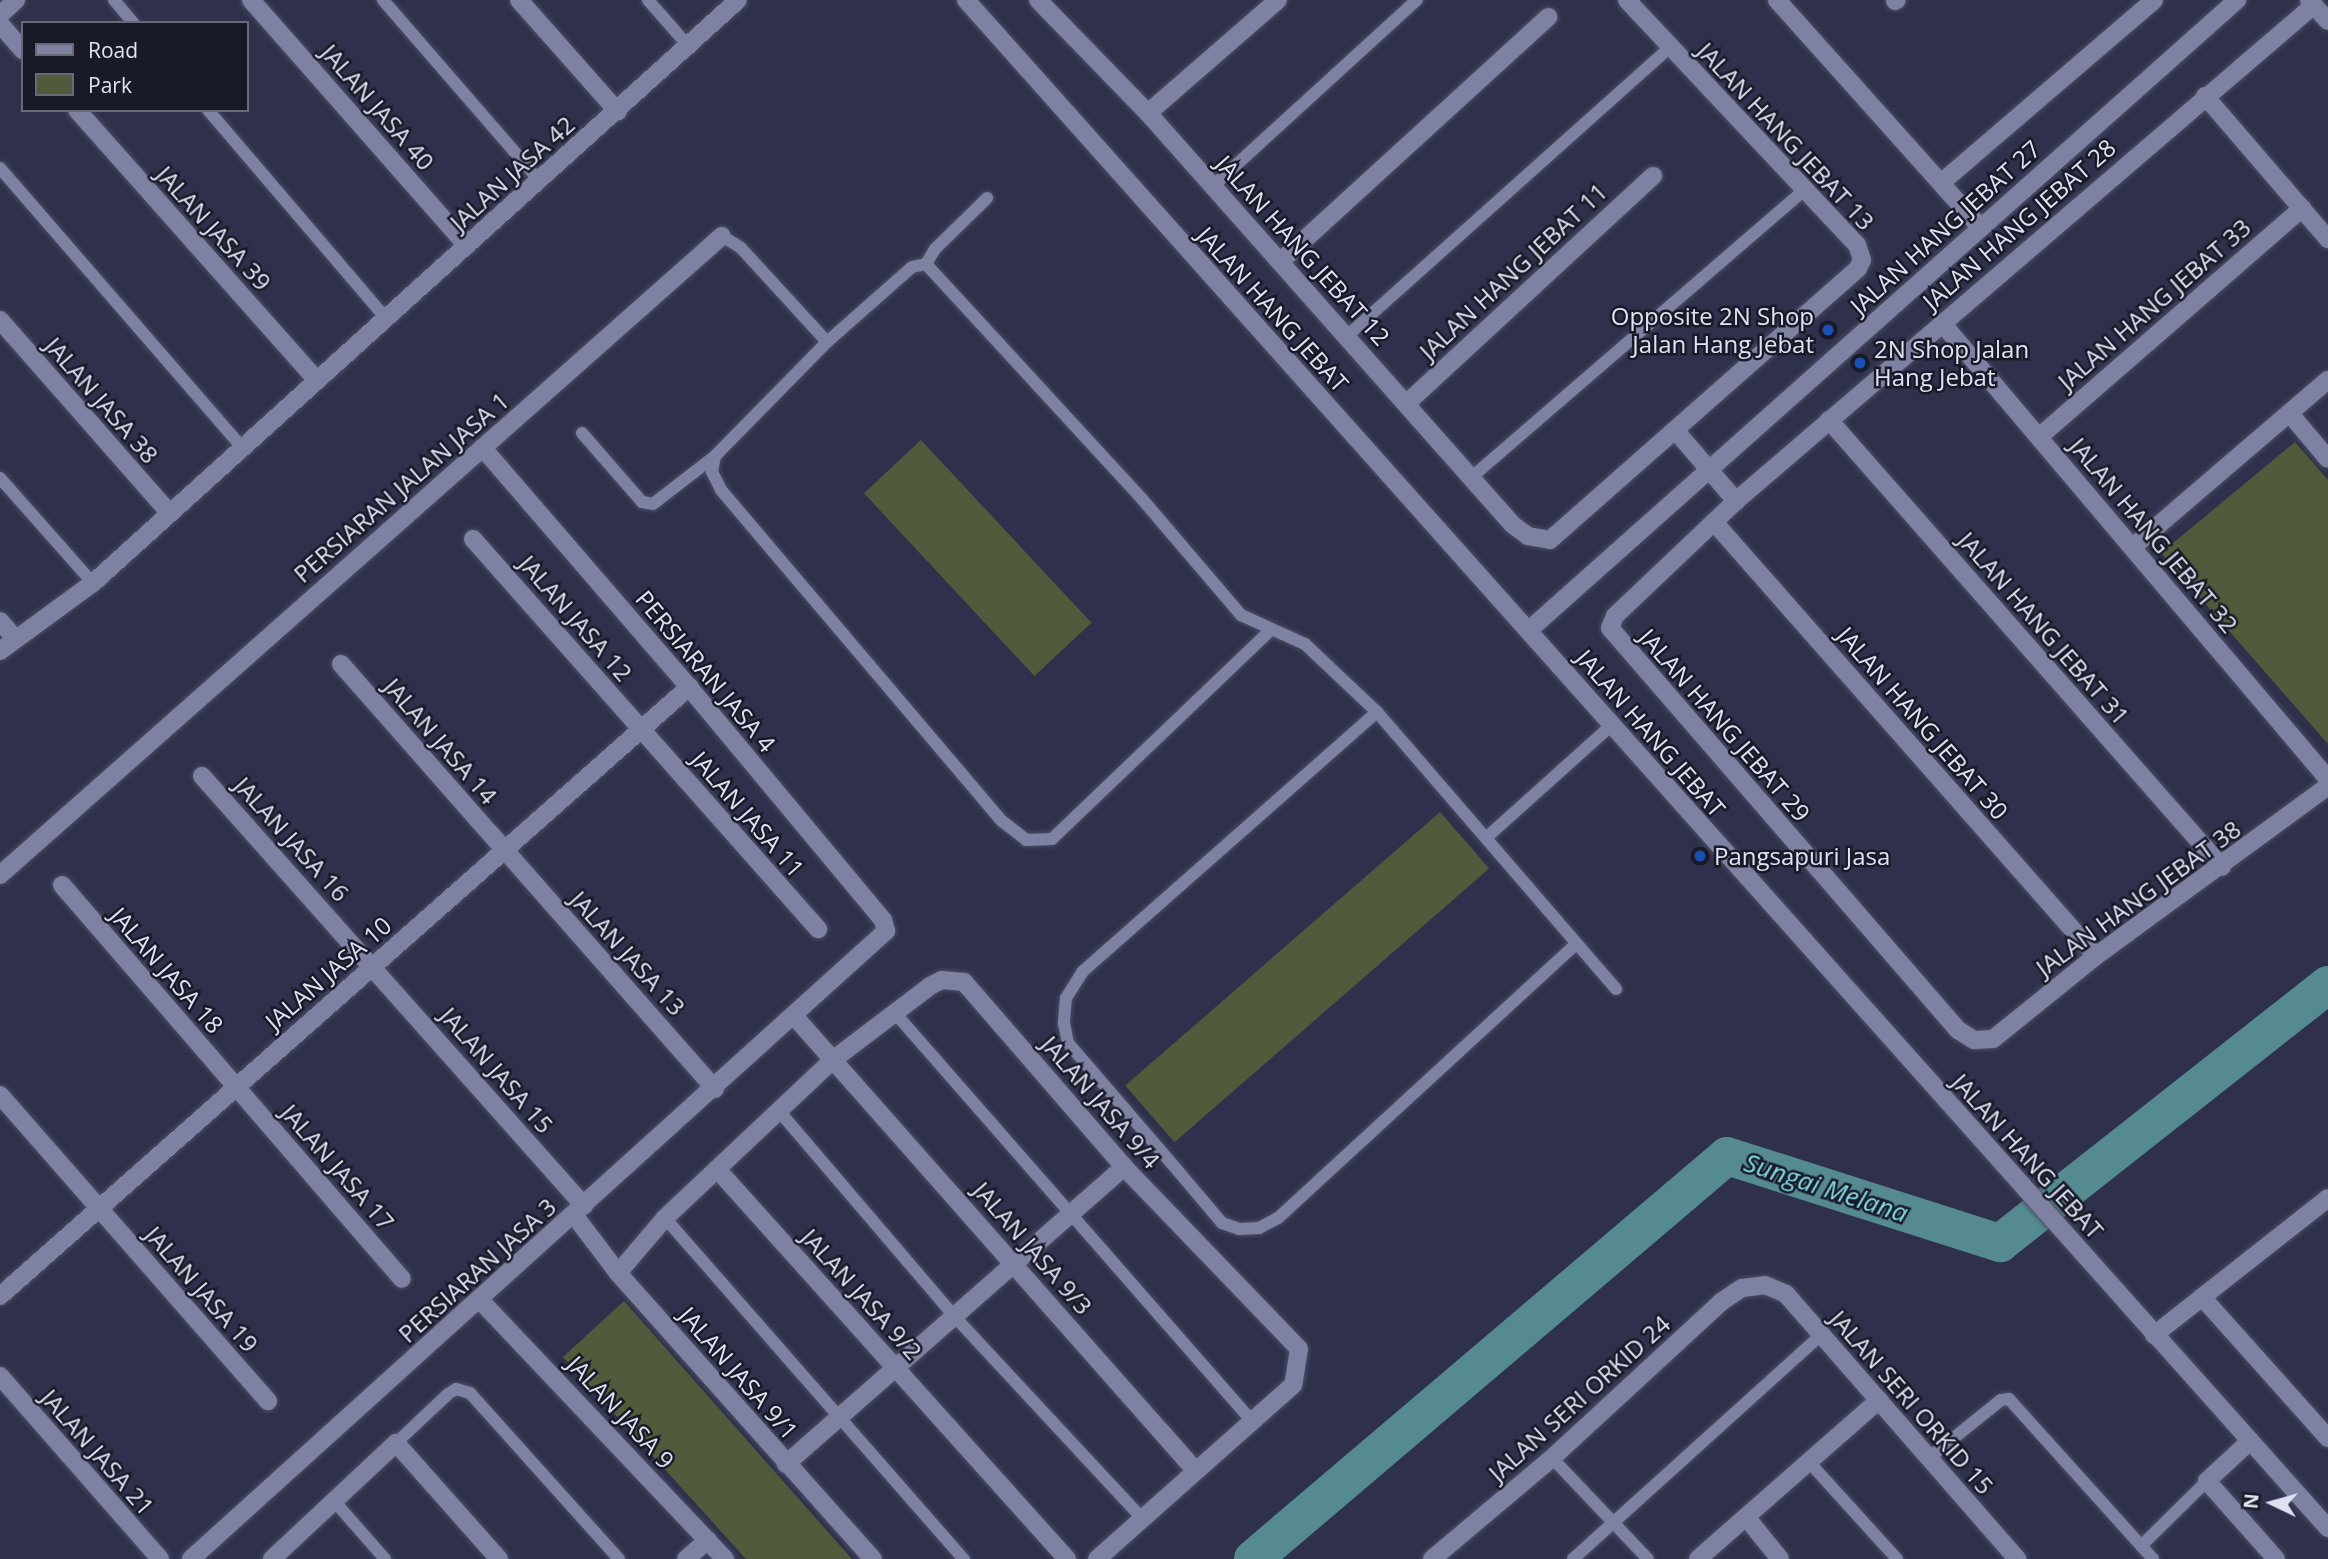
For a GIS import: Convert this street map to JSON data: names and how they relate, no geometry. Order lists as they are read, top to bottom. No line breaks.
{"streets":{"street":["JALAN JASA 40","JALAN HANG JEBAT 13","JALAN JASA 42","JALAN HANG JEBAT 28","JALAN HANG JEBAT 27","JALAN JASA 39","JALAN HANG JEBAT 12","JALAN HANG JEBAT 11","JALAN HANG JEBAT 33","JALAN HANG JEBAT","JALAN JASA 38","PERSIARAN JALAN JASA 1","JALAN HANG JEBAT 32","JALAN JASA 12","JALAN HANG JEBAT 31","PERSIARAN JASA 4","JALAN HANG JEBAT 30","JALAN HANG JEBAT 29","JALAN JASA 14","JALAN JASA 11","JALAN JASA 16","JALAN HANG JEBAT 38","JALAN JASA 13","JALAN JASA 18","JALAN JASA 10","JALAN JASA 15","JALAN JASA 9/4","JALAN JASA 17","JALAN JASA 9/3","PERSIARAN JASA 3","JALAN JASA 19","JALAN JASA 9/2","JALAN JASA 9/1","JALAN SERI ORKID 24","JALAN SERI ORKID 15","JALAN JASA 9","JALAN JASA 21"]},"crossings":[["JALAN JASA 40","JALAN JASA 42"],["JALAN HANG JEBAT 13","JALAN HANG JEBAT 12"],["JALAN JASA 42","JALAN JASA 39"],["JALAN JASA 42","JALAN JASA 38"],["JALAN HANG JEBAT 28","JALAN HANG JEBAT 32"],["JALAN HANG JEBAT 28","JALAN HANG JEBAT 31"],["JALAN HANG JEBAT 28","JALAN HANG JEBAT 30"],["JALAN HANG JEBAT 28","JALAN HANG JEBAT 29"],["JALAN HANG JEBAT 27","JALAN HANG JEBAT"],["JALAN HANG JEBAT 12","JALAN HANG JEBAT 11"],["JALAN HANG JEBAT 33","JALAN HANG JEBAT 32"],["PERSIARAN JALAN JASA 1","PERSIARAN JASA 4"],["JALAN JASA 12","JALAN JASA 11"],["JALAN JASA 12","JALAN JASA 10"],["JALAN HANG JEBAT 31","JALAN HANG JEBAT 38"],["PERSIARAN JASA 4","JALAN JASA 10"],["PERSIARAN JASA 4","PERSIARAN JASA 3"],["JALAN HANG JEBAT 30","JALAN HANG JEBAT 38"],["JALAN HANG JEBAT 29","JALAN HANG JEBAT 38"],["JALAN JASA 14","JALAN JASA 13"],["JALAN JASA 14","JALAN JASA 10"],["JALAN JASA 11","JALAN JASA 10"],["JALAN JASA 16","JALAN JASA 10"],["JALAN JASA 16","JALAN JASA 15"],["JALAN JASA 13","JALAN JASA 10"],["JALAN JASA 13","PERSIARAN JASA 3"],["JALAN JASA 18","JALAN JASA 10"],["JALAN JASA 18","JALAN JASA 17"],["JALAN JASA 10","JALAN JASA 15"],["JALAN JASA 10","JALAN JASA 17"],["JALAN JASA 10","JALAN JASA 19"],["JALAN JASA 15","PERSIARAN JASA 3"],["JALAN JASA 15","JALAN JASA 9/1"],["JALAN JASA 9/4","JALAN JASA 9/3"],["JALAN JASA 9/4","JALAN JASA 9/2"],["PERSIARAN JASA 3","JALAN JASA 9/1"],["PERSIARAN JASA 3","JALAN JASA 9"],["JALAN SERI ORKID 24","JALAN SERI ORKID 15"]],"water":["Sungai Melana"],"places":["Opposite 2N Shop Jalan Hang Jebat","2N Shop Jalan Hang Jebat","Pangsapuri Jasa"],"legend":["Road","Park"],"north":"left"}
